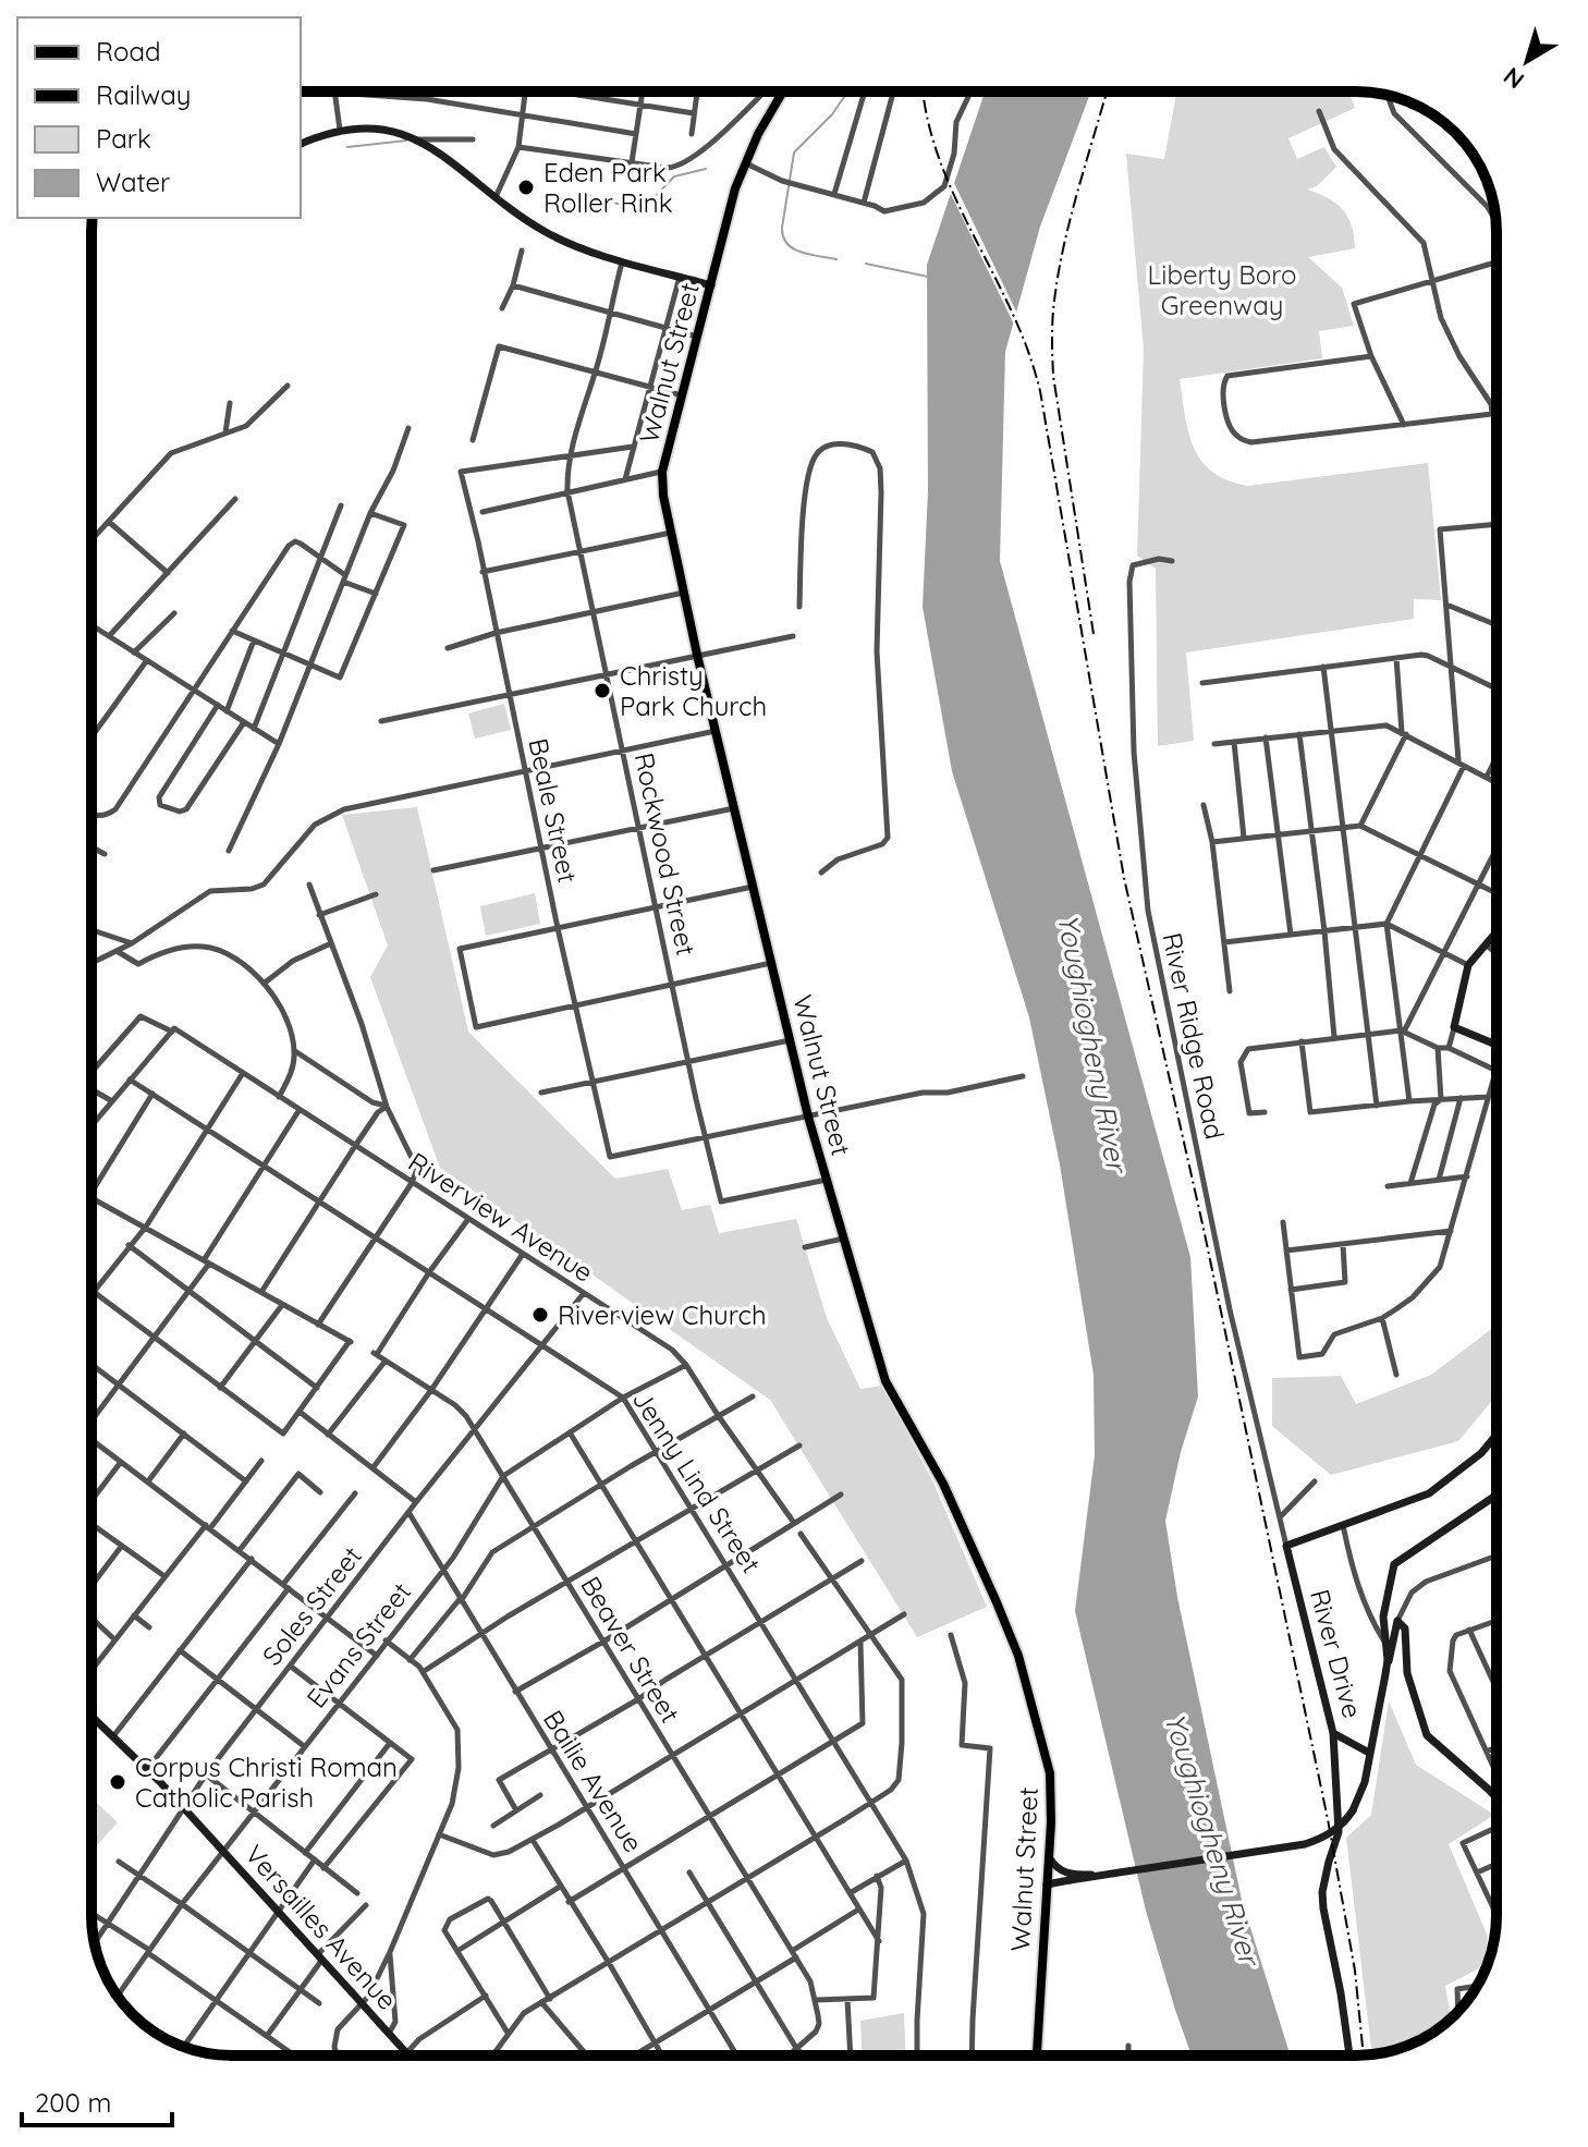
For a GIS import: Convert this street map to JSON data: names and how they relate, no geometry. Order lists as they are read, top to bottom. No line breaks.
{"streets":{"main road":["Walnut Street"],"street":["Beale Street","Rockwood Street","River Ridge Road","Riverview Avenue","Jenny Lind Street","Soles Street","Evans Street","Beaver Street","River Drive","Bailie Avenue","Versailles Avenue"]},"crossings":[["Walnut Street","Rockwood Street"],["Beale Street","Rockwood Street"],["River Ridge Road","River Drive"],["Riverview Avenue","Soles Street"],["Riverview Avenue","Evans Street"],["Jenny Lind Street","Soles Street"],["Jenny Lind Street","Evans Street"],["Jenny Lind Street","Beaver Street"],["Soles Street","Beaver Street"],["Soles Street","Bailie Avenue"],["Soles Street","Versailles Avenue"],["Evans Street","Beaver Street"],["Evans Street","Bailie Avenue"],["Evans Street","Versailles Avenue"]],"water":["Youghiogheny River"],"parks":["Liberty Boro Greenway"],"places":["Eden Park Roller Rink","Christy Park Church","Riverview Church","Corpus Christi Roman Catholic Parish"],"legend":["Road","Railway","Park","Water"],"scale_bar":"200 m","north":"bottom left"}
